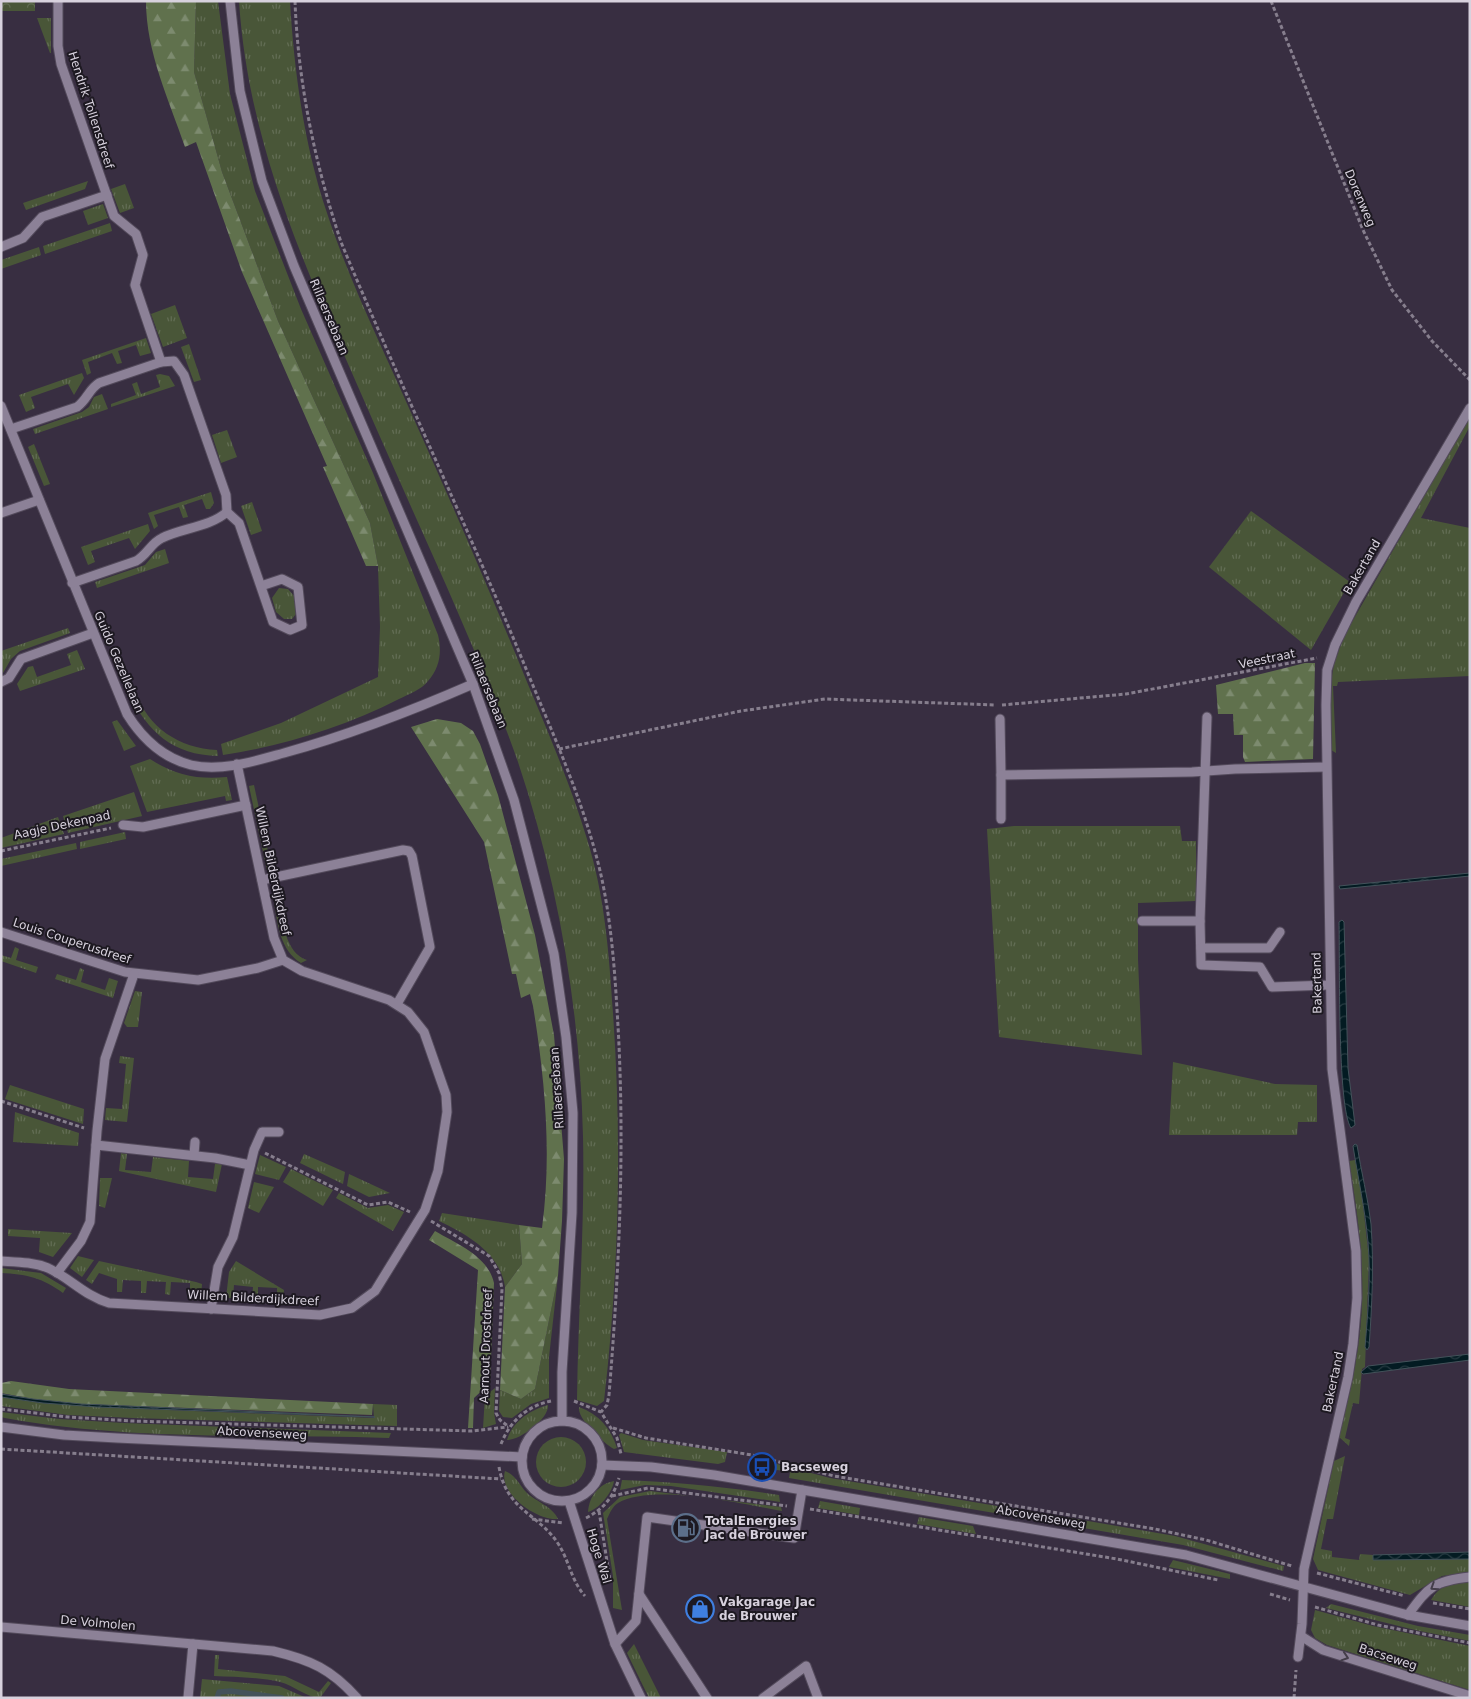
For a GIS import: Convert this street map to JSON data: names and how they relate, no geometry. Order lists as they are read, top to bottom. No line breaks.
{"streets":{"street":["Hendrik Tollensdreef","Rillaersebaan","Bakertand","Guido Gezellelaan","Aagje Dekenpad","Willem Bilderdijkdreef","Louis Couperusdreef","Abcovenseweg","Hoge Wal","De Volmolen","Bacseweg"],"path":["Dorenweg","Veestraat","Aarnout Drostdreef"]},"crossings":[["Rillaersebaan","Guido Gezellelaan"],["Rillaersebaan","Abcovenseweg"],["Rillaersebaan","Hoge Wal"],["Bakertand","Veestraat"],["Bakertand","Abcovenseweg"],["Veestraat","Abcovenseweg"],["Guido Gezellelaan","Willem Bilderdijkdreef"],["Aagje Dekenpad","Willem Bilderdijkdreef"],["Willem Bilderdijkdreef","Louis Couperusdreef"],["Willem Bilderdijkdreef","Aarnout Drostdreef"],["Aarnout Drostdreef","Abcovenseweg"],["Abcovenseweg","Hoge Wal"]],"one_way":["Bacseweg"],"places":{"bus stop":["Bacseweg"],"fuel station":["TotalEnergies Jac de Brouwer"],"shop":["Vakgarage Jac de Brouwer"]}}
